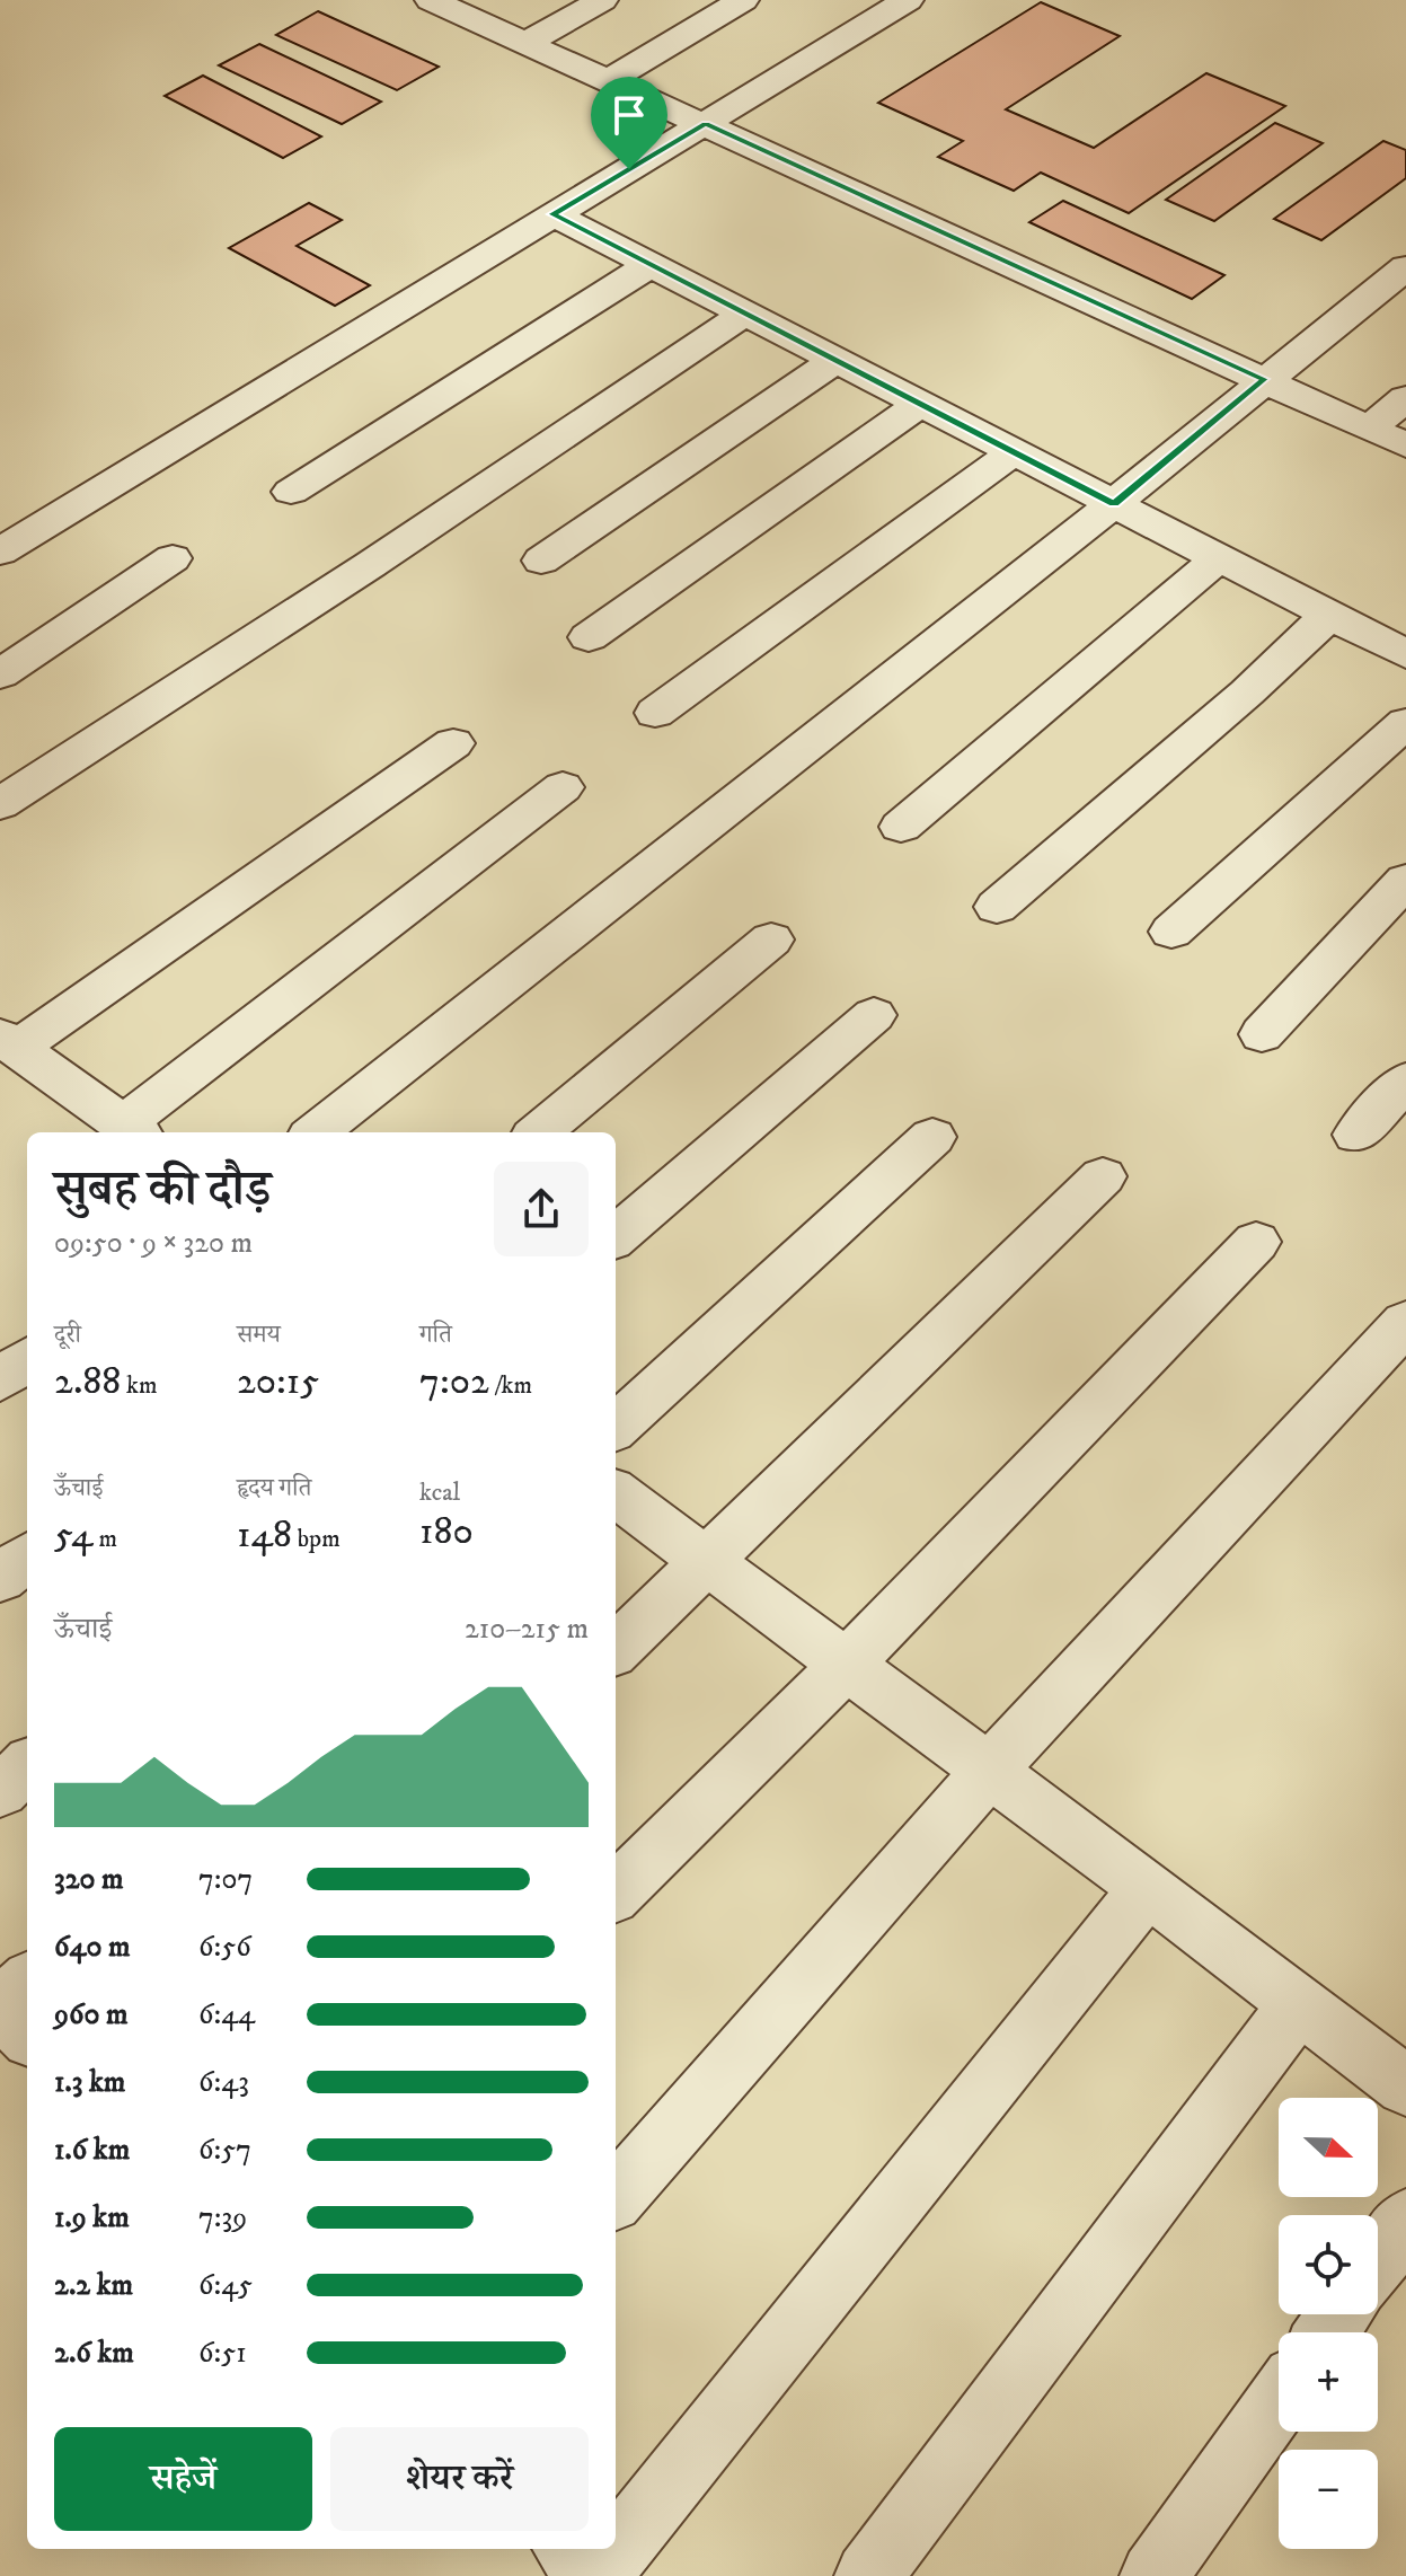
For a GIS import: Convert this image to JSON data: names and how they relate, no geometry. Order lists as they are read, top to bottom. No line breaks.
{"north":"right","page":{"heading":["सुबह की दौड़","09:50 · 9 × 320 m"],"stats":[["दूरी","2.88 km"],["समय","20:15"],["गति","7:02 /km"],["ऊँचाई","54 m"],["हृदय गति","148 bpm"],["kcal","180"]],"chart":["ऊँचाई","210–215 m"],"list":[{"name":"320 m","note":"7:07"},{"name":"640 m","note":"6:56"},{"name":"960 m","note":"6:44"},{"name":"1.3 km","note":"6:43"},{"name":"1.6 km","note":"6:57"},{"name":"1.9 km","note":"7:39"},{"name":"2.2 km","note":"6:45"},{"name":"2.6 km","note":"6:51"}],"map_buttons":["+","−"],"buttons":["सहेजें","शेयर करें"]}}
